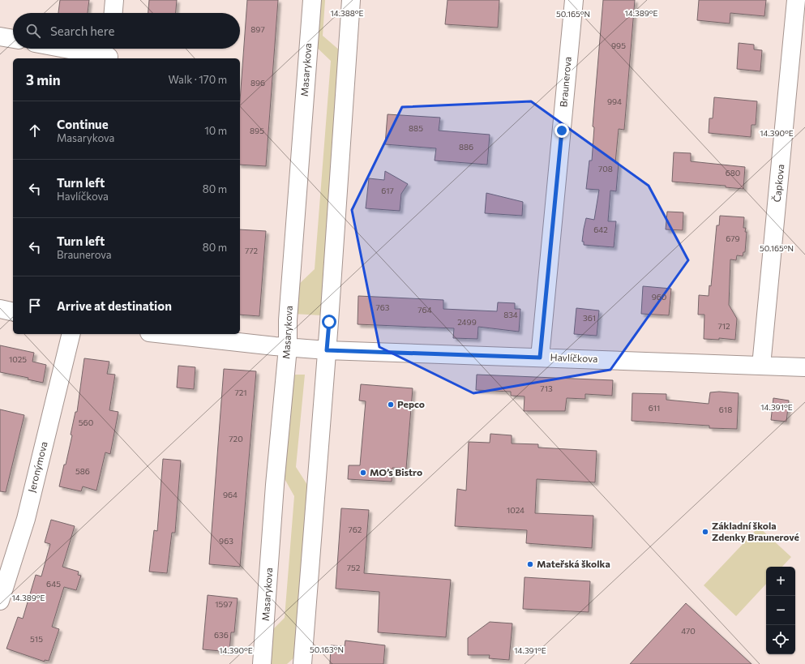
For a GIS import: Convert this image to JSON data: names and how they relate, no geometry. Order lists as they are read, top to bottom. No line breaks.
{"streets":{"street":["Masarykova","Braunerova","Čapkova","Havlíčkova","Jeronýmova"]},"crossings":[["Masarykova","Havlíčkova"],["Braunerova","Havlíčkova"],["Čapkova","Havlíčkova"]],"places":["Pepco","MO’s Bistro","Základní škola Zdenky Braunerové","Mateřská školka"],"house_numbers":["897","995","896","994","885","895","886","708","680","617","642","679","772","960","763","764","834","361","2499","712","1025","713","721","611","618","560","720","586","964","1024","762","963","752","645","1597","470","636","515"],"page":{"search":"Search here","heading":["3 min","Walk · 170 m"],"list":[["Continue","Masarykova","10 m"],["Turn left","Havlíčkova","80 m"],["Turn left","Braunerova","80 m"],"Arrive at destination"],"map_buttons":["+","−"]},"coordinates":["14.388°E","14.389°E","50.165°N","14.390°E","14.391°E","50.163°N"]}
